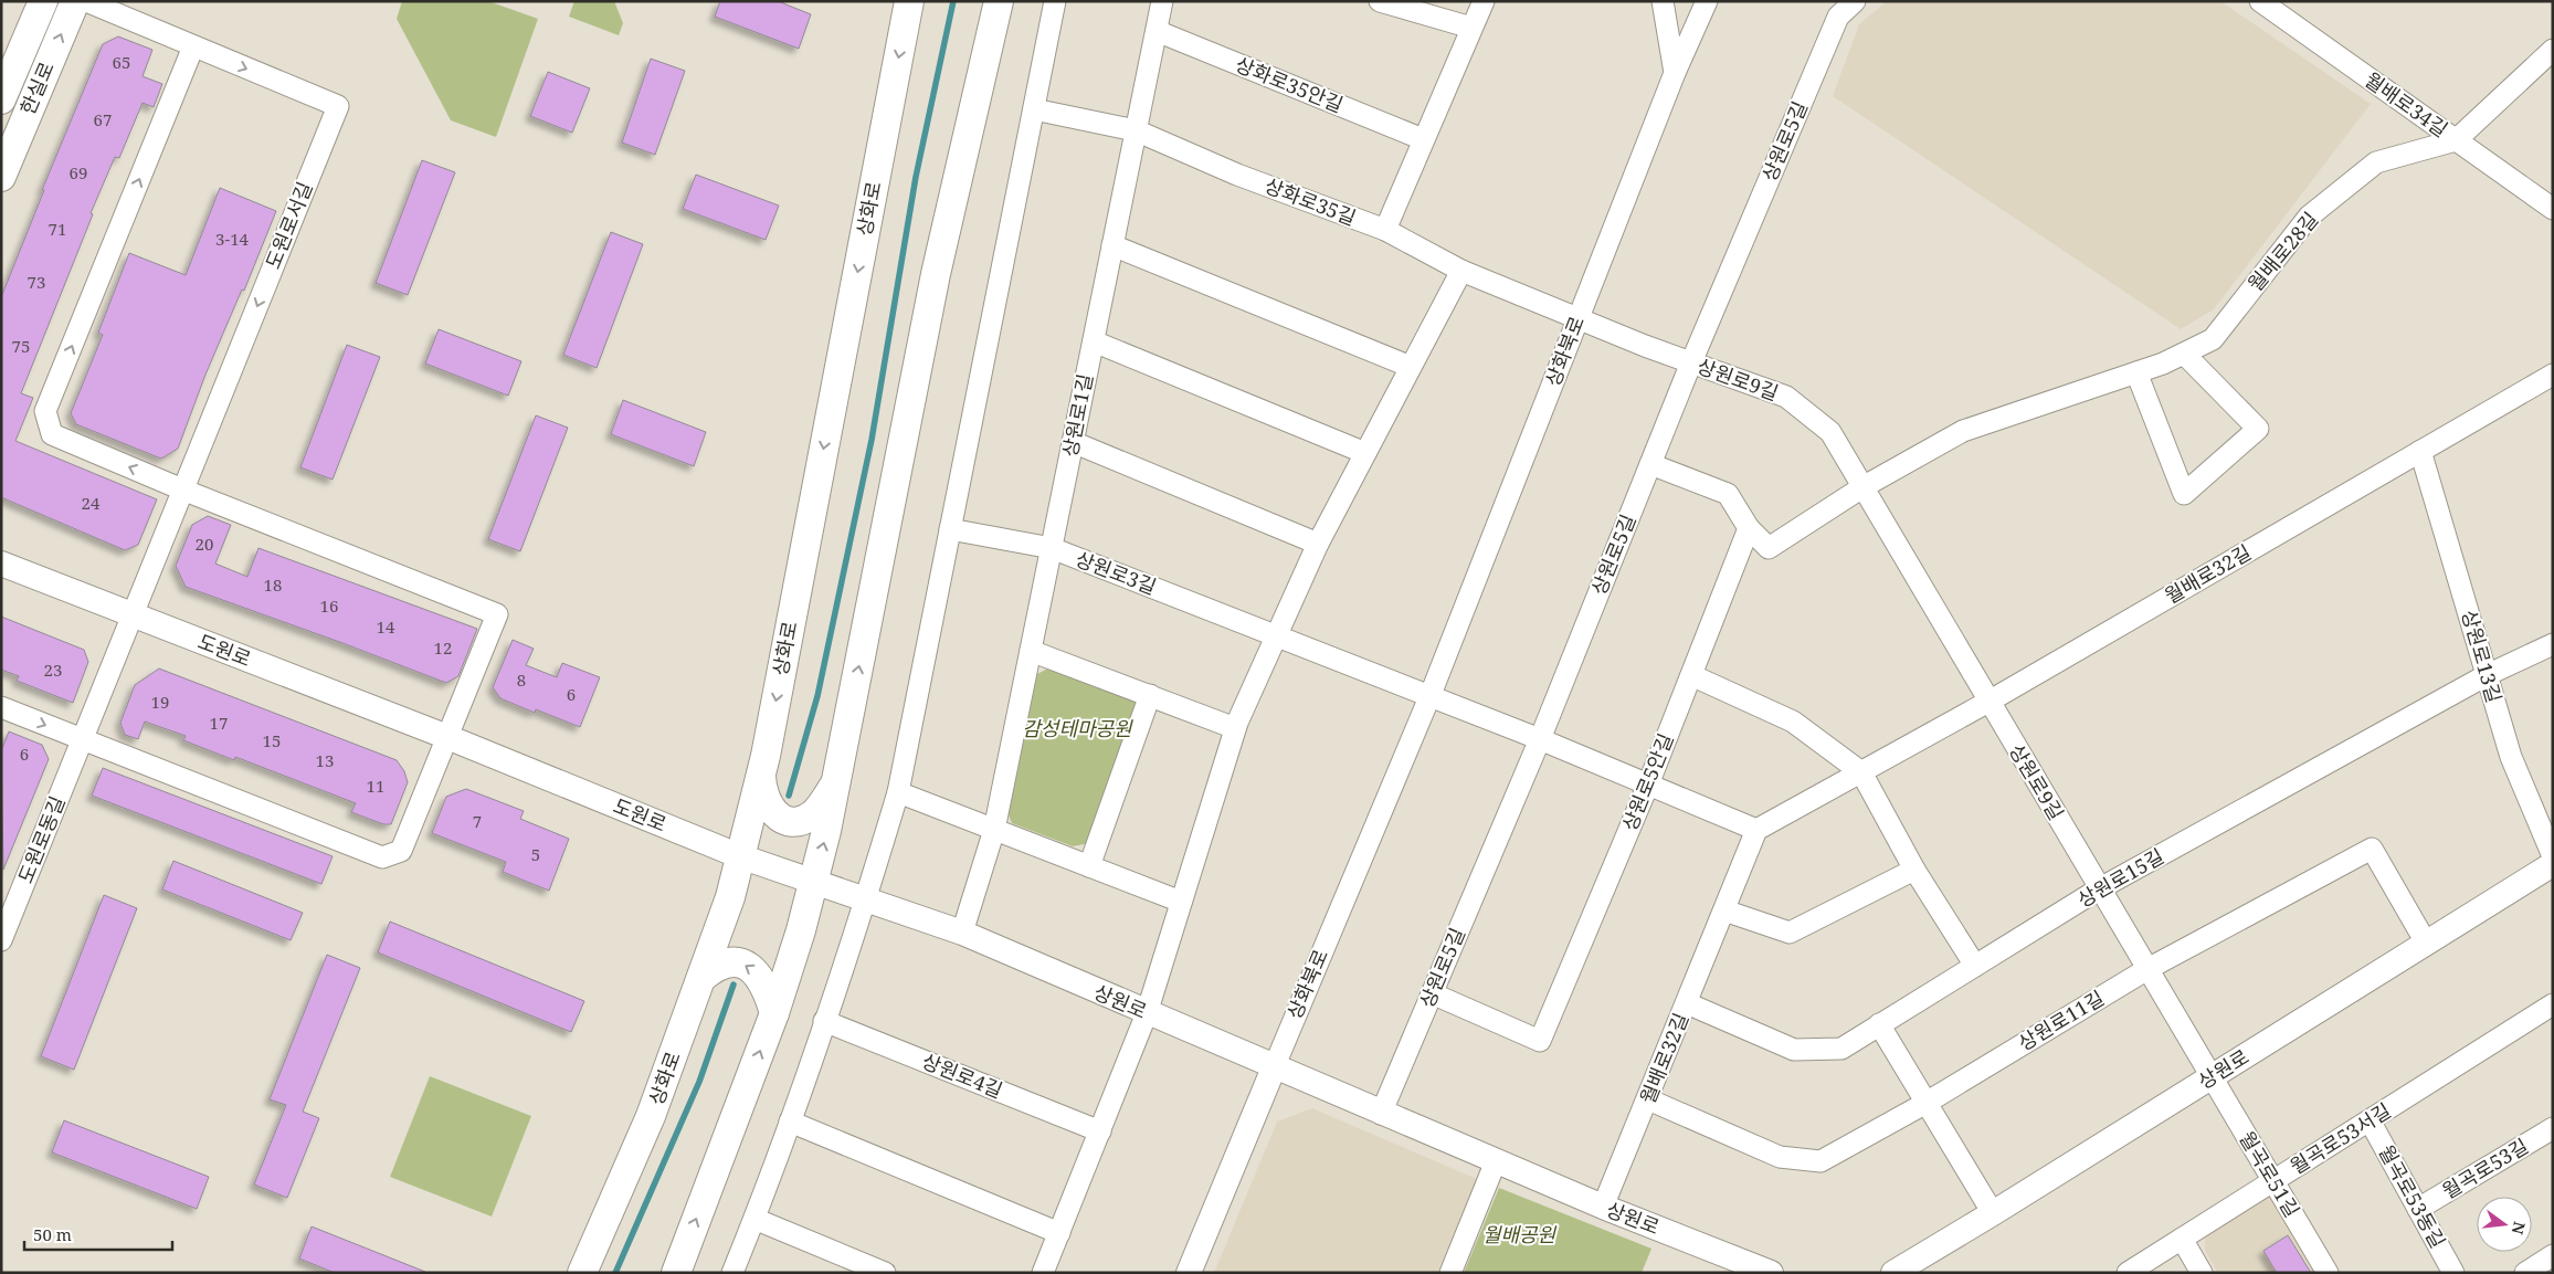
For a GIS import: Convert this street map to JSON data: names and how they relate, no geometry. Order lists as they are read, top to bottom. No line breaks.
{"streets":{"main road":["한실로","상화로"],"street":["상화로35안길","월배로34길","상원로5길","상화로35길","도원로서길","월배로28길","상화북로","상원로9길","상원로1길","상원로3길","월배로32길","도원로","상원로13길","상원로5안길","도원로동길","상원로15길","상원로","상원로11길","상원로4길","월곡로53서길","월곡로53길","월곡로51길","월곡로53동길"]},"crossings":[["상화로35안길","상원로1길"],["월배로34길","월배로28길"],["상원로5길","상원로9길"],["상원로5길","상원로5안길"],["상원로5길","상원로"],["상화로35길","상화북로"],["상화로35길","상원로9길"],["상화로35길","상원로1길"],["상화로","도원로"],["상화로","상원로"],["도원로서길","도원로"],["도원로서길","도원로동길"],["월배로28길","상원로9길"],["상화북로","상원로9길"],["상화북로","상원로"],["상원로9길","월배로32길"],["상원로9길","상원로15길"],["상원로9길","상원로"],["상원로9길","상원로11길"],["상원로9길","월곡로51길"],["상원로1길","상원로3길"],["상원로1길","상원로"],["월배로32길","상원로13길"],["월배로32길","상원로15길"],["월배로32길","상원로"],["월배로32길","상원로11길"],["도원로","도원로동길"],["도원로","상원로"],["상원로13길","상원로15길"],["상원로","상원로11길"],["상원로","월곡로51길"],["월곡로53서길","월곡로51길"],["월곡로53서길","월곡로53동길"],["월곡로53길","월곡로53동길"]],"parks":["감성테마공원","월배공원"],"house_numbers":["65","67","69","71","3-14","73","75","24","20","18","16","14","12","23","8","6","19","17","15","6","13","11","7","5"],"scale_bar":"50 m","north":"right"}
